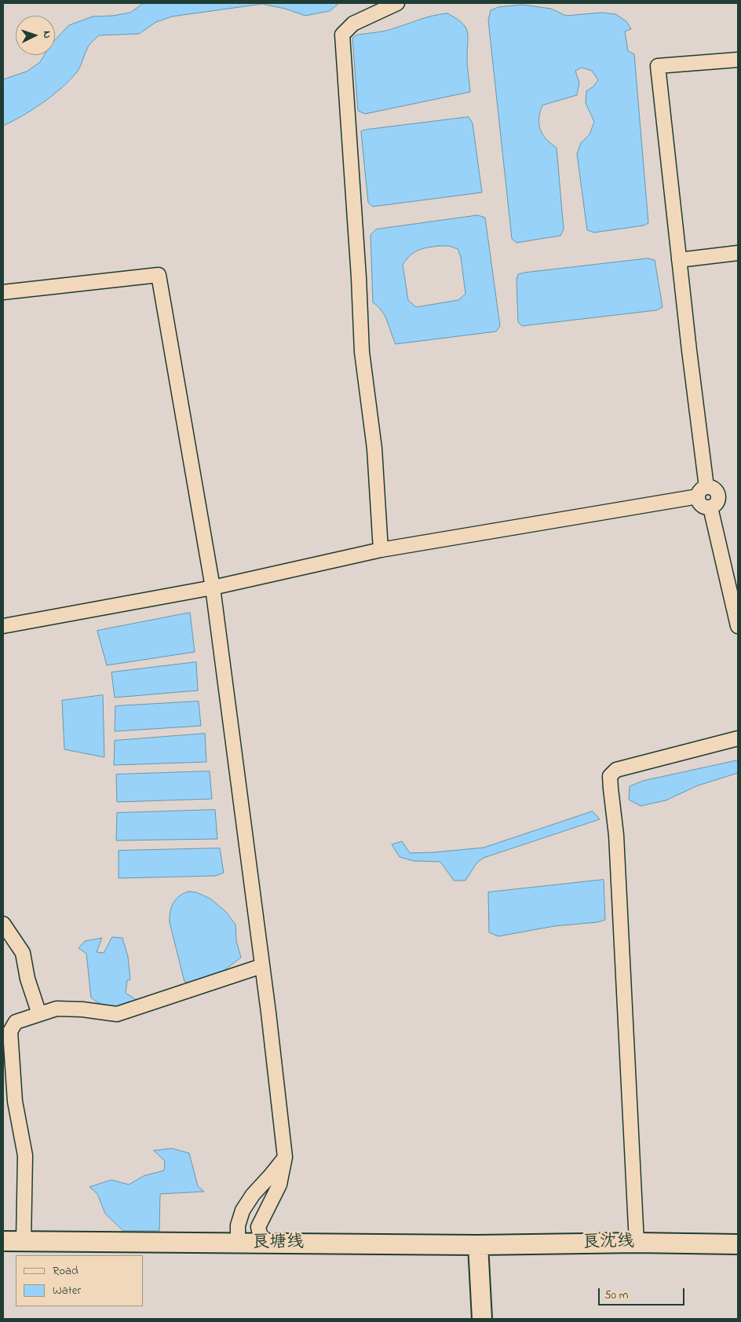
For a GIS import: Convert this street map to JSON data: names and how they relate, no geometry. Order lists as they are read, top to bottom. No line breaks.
{"streets":{"street":["良塘线","良沈线"]},"crossings":[["良塘线","良沈线"]],"legend":["Road","Water"],"scale_bar":"50 m","north":"right"}
